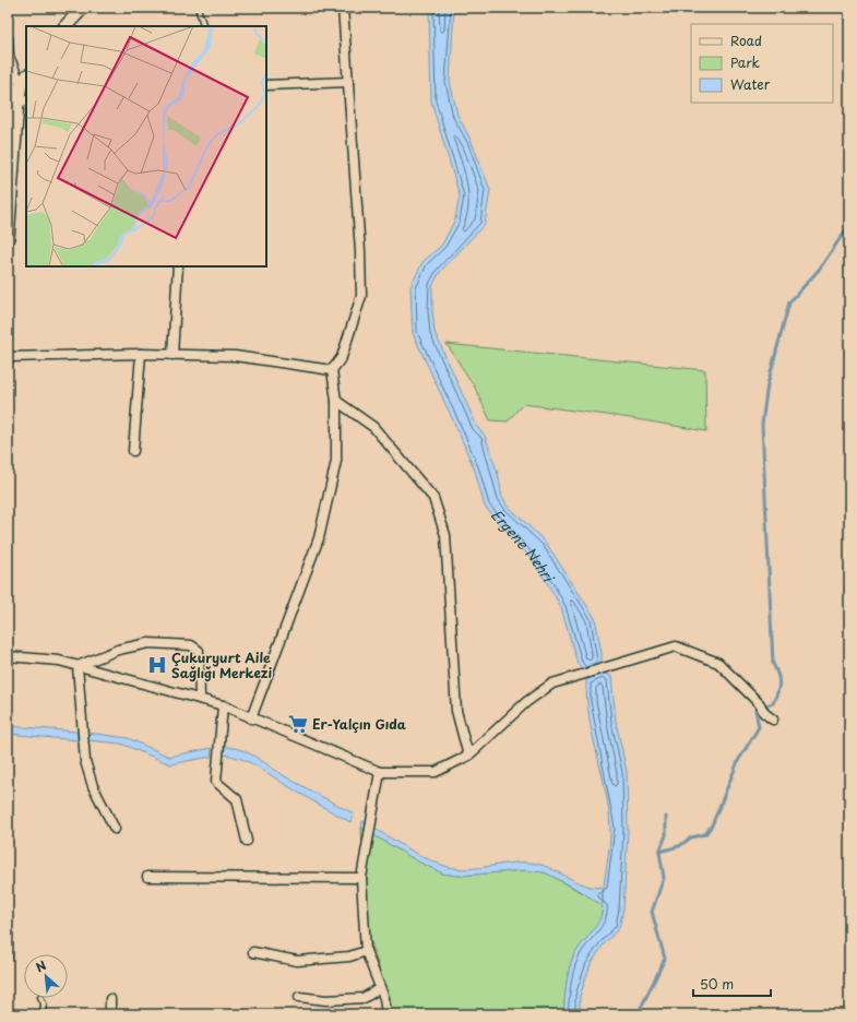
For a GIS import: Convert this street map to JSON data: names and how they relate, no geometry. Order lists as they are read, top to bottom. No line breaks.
{"water":["Ergene Nehri"],"places":{"hospital":["Çukuryurt Aile Sağlığı Merkezi"],"supermarket":["Er-Yalçın Gıda"]},"legend":["Road","Park","Water"],"scale_bar":"50 m","north":"top left"}
